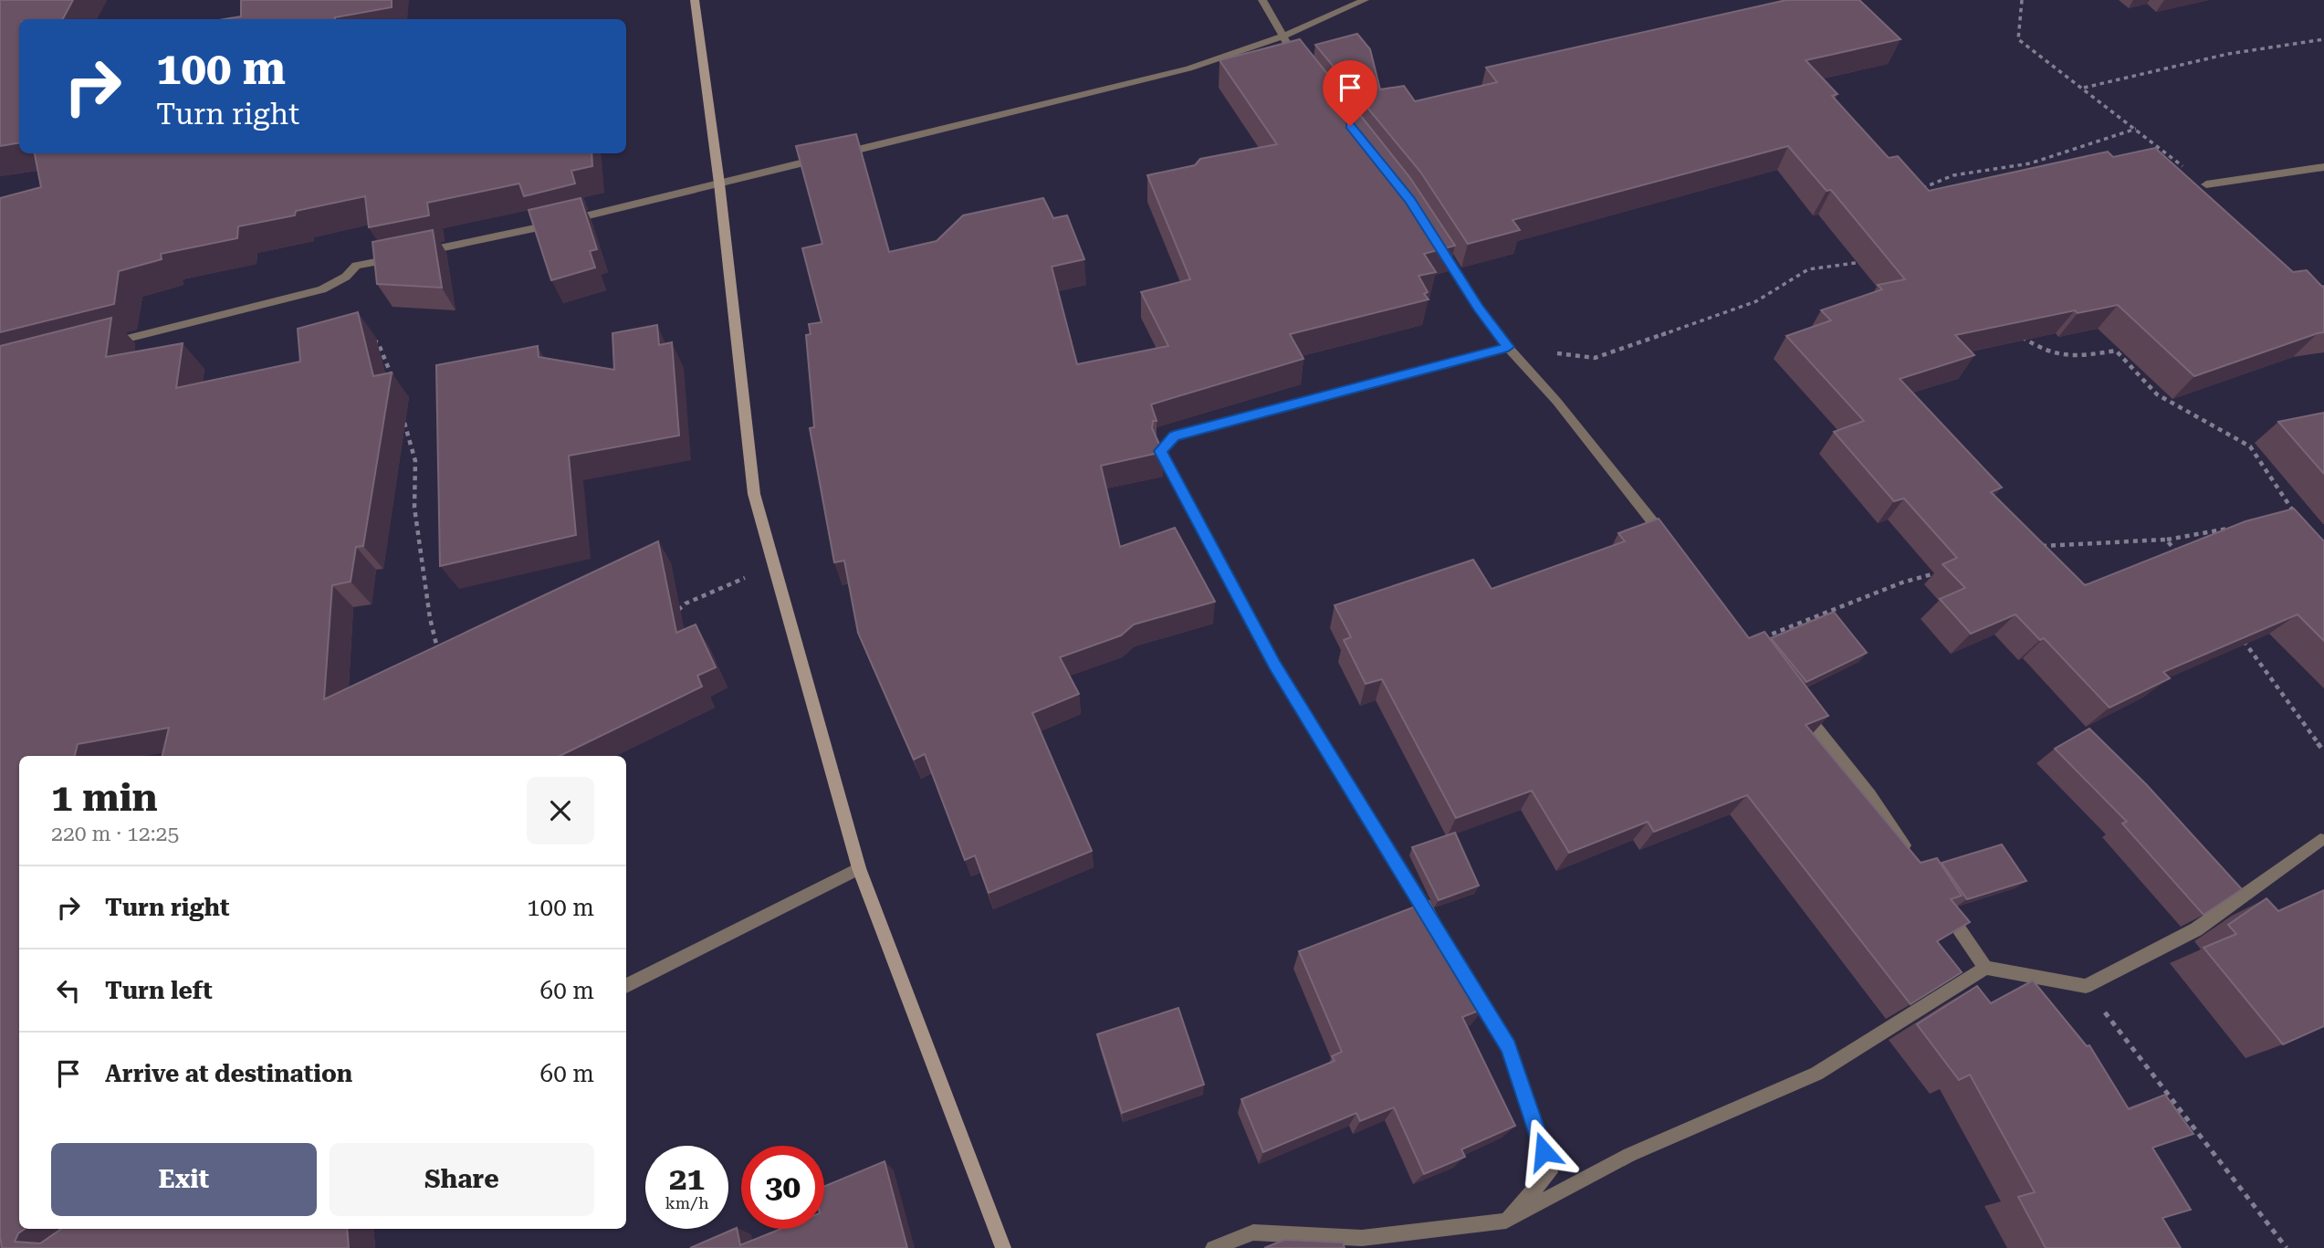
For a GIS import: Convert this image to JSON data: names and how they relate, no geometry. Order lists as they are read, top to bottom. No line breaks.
{"page":{"turn":["100 m","Turn right"],"heading":["1 min","220 m · 12:25"],"list":[{"name":"Turn right","value":"100 m"},{"name":"Turn left","value":"60 m"},{"name":"Arrive at destination","value":"60 m"}],"buttons":["Exit","Share"],"speed":"21 km/h","limit":"30"}}
